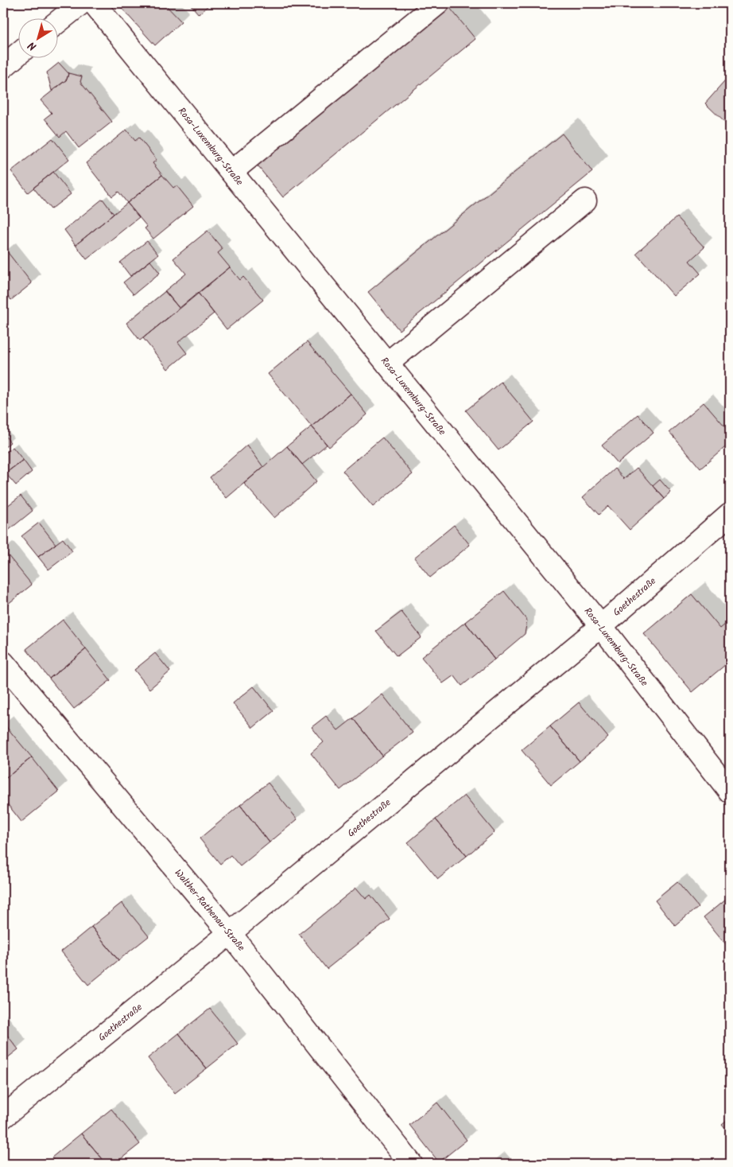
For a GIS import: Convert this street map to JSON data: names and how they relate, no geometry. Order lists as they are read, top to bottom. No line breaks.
{"streets":{"street":["Rosa-Luxemburg-Straße","Goethestraße","Walther-Rathenau-Straße"]},"crossings":[["Rosa-Luxemburg-Straße","Goethestraße"],["Goethestraße","Walther-Rathenau-Straße"]],"north":"bottom left"}
